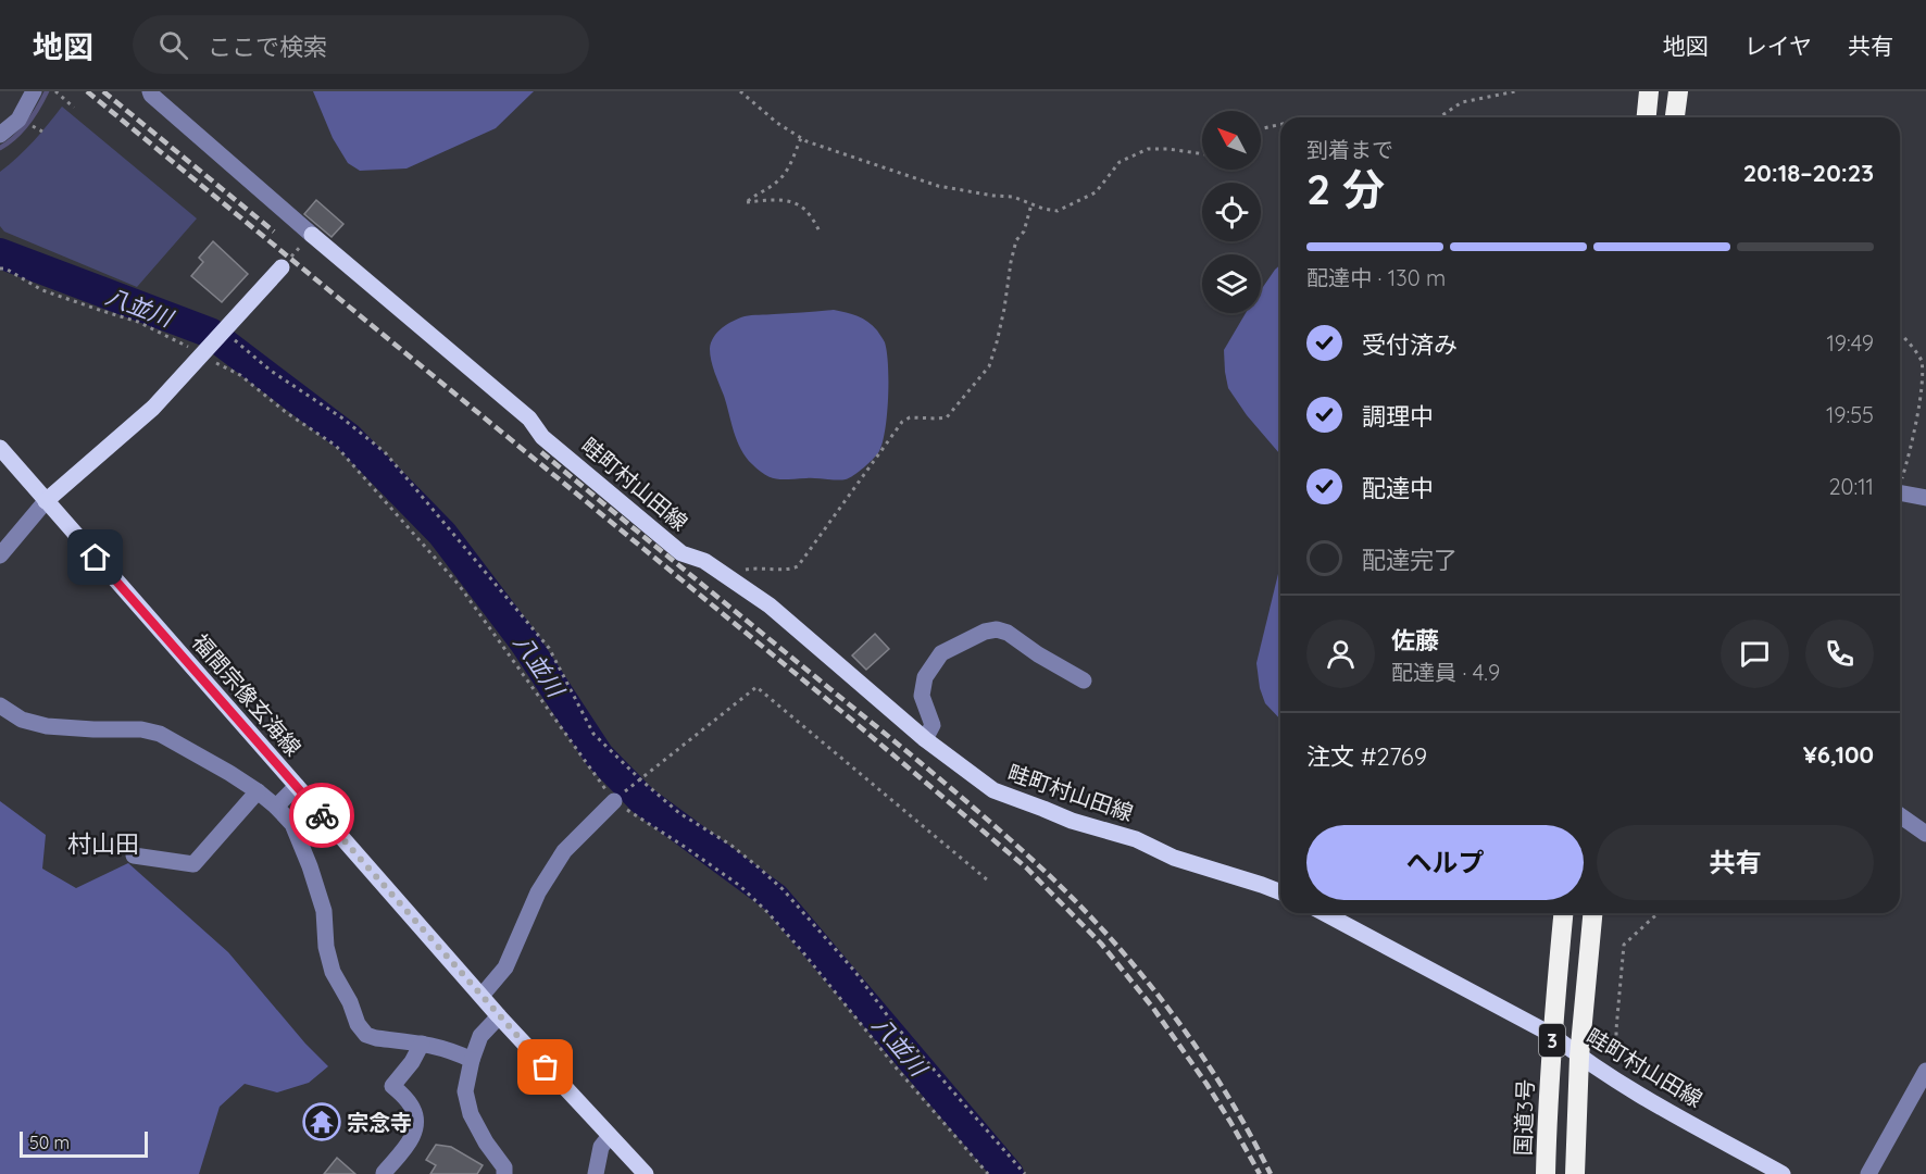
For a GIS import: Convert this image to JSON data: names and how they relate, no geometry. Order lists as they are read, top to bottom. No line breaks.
{"streets":{"highway":["3","国道3号"],"main road":["畦町村山田線","福間宗像玄海線"]},"crossings":[["畦町村山田線","3"],["畦町村山田線","国道3号"]],"districts":["村山田"],"water":["八並川"],"places":{"temple":["宗念寺"]},"scale_bar":"50 m","north":"top left","page":{"header":"地図","search":"ここで検索","nav":["地図","レイヤ","共有"],"heading":["2 分","到着まで","20:18–20:23"],"panel":["佐藤","配達員 · 4.9","注文 #2769","¥6,100"],"bar":"配達中 · 130 m","list":[["受付済み","19:49"],["調理中","19:55"],["配達中","20:11"],"配達完了"],"buttons":["ヘルプ","共有"],"scale":"50 m"}}
